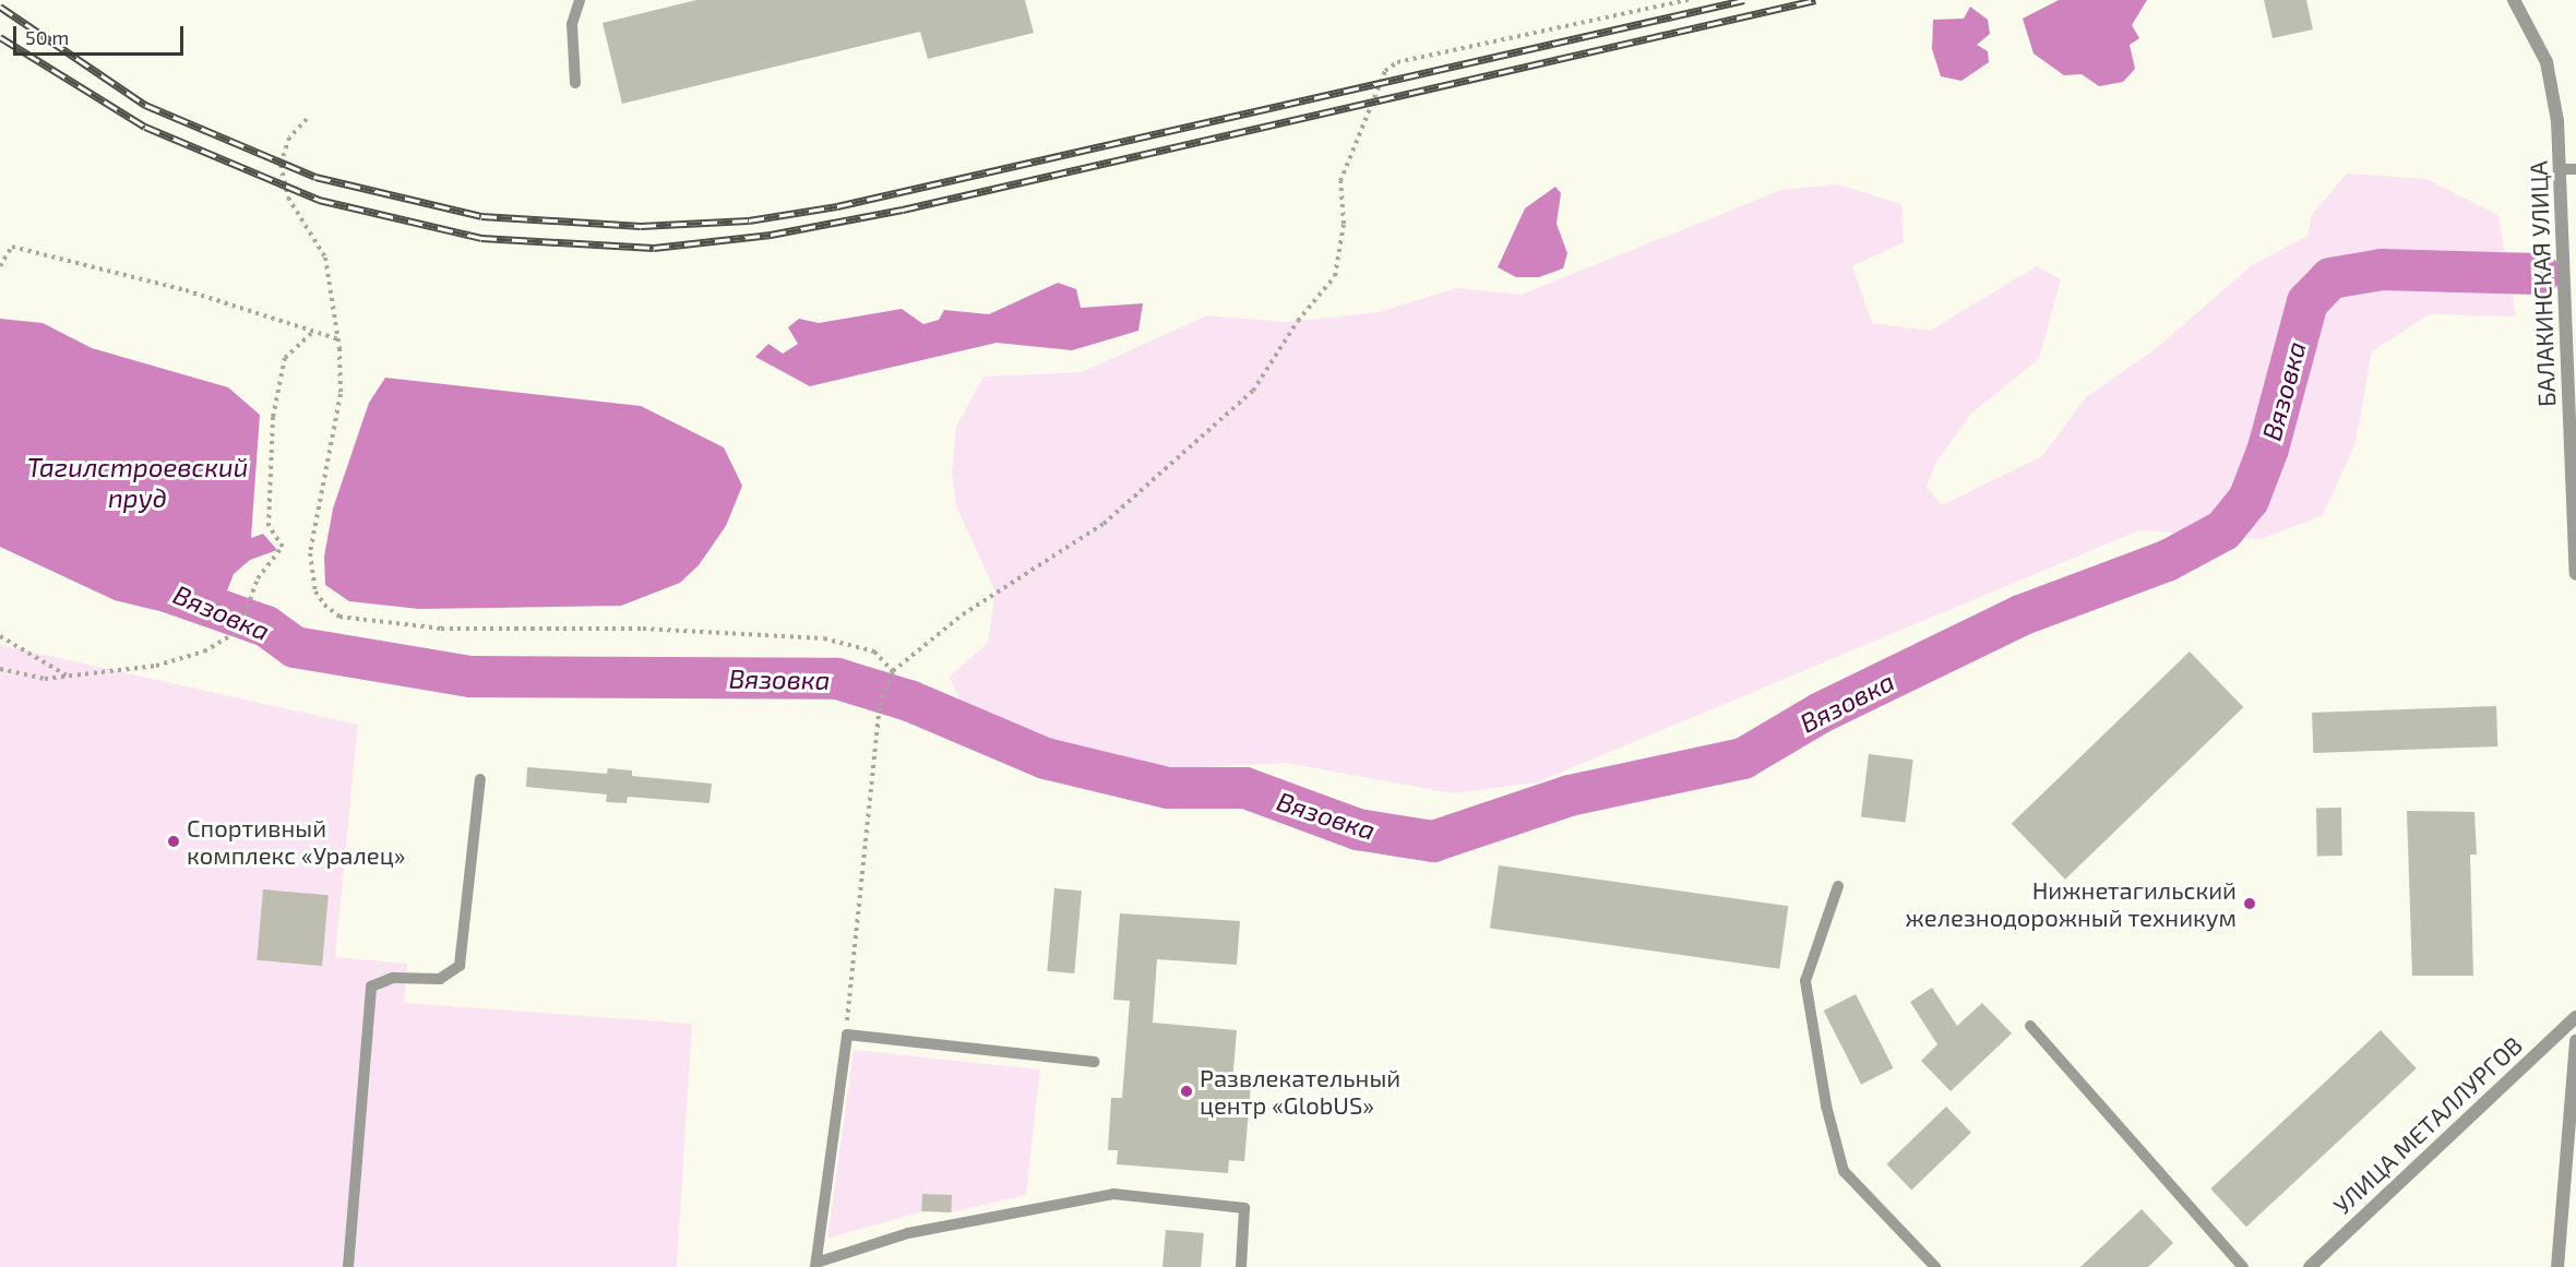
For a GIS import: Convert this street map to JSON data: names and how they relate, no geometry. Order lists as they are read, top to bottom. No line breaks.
{"streets":{"street":["БАЛАКИНСКАЯ УЛИЦА","УЛИЦА МЕТАЛЛУРГОВ"]},"water":["Вязовка","Тагилстроевский пруд"],"places":["Спортивный комплекс «Уралец»","Нижнетагильский железнодорожный техникум","Развлекательный центр «GlobUS»"],"scale_bar":"50 m"}
